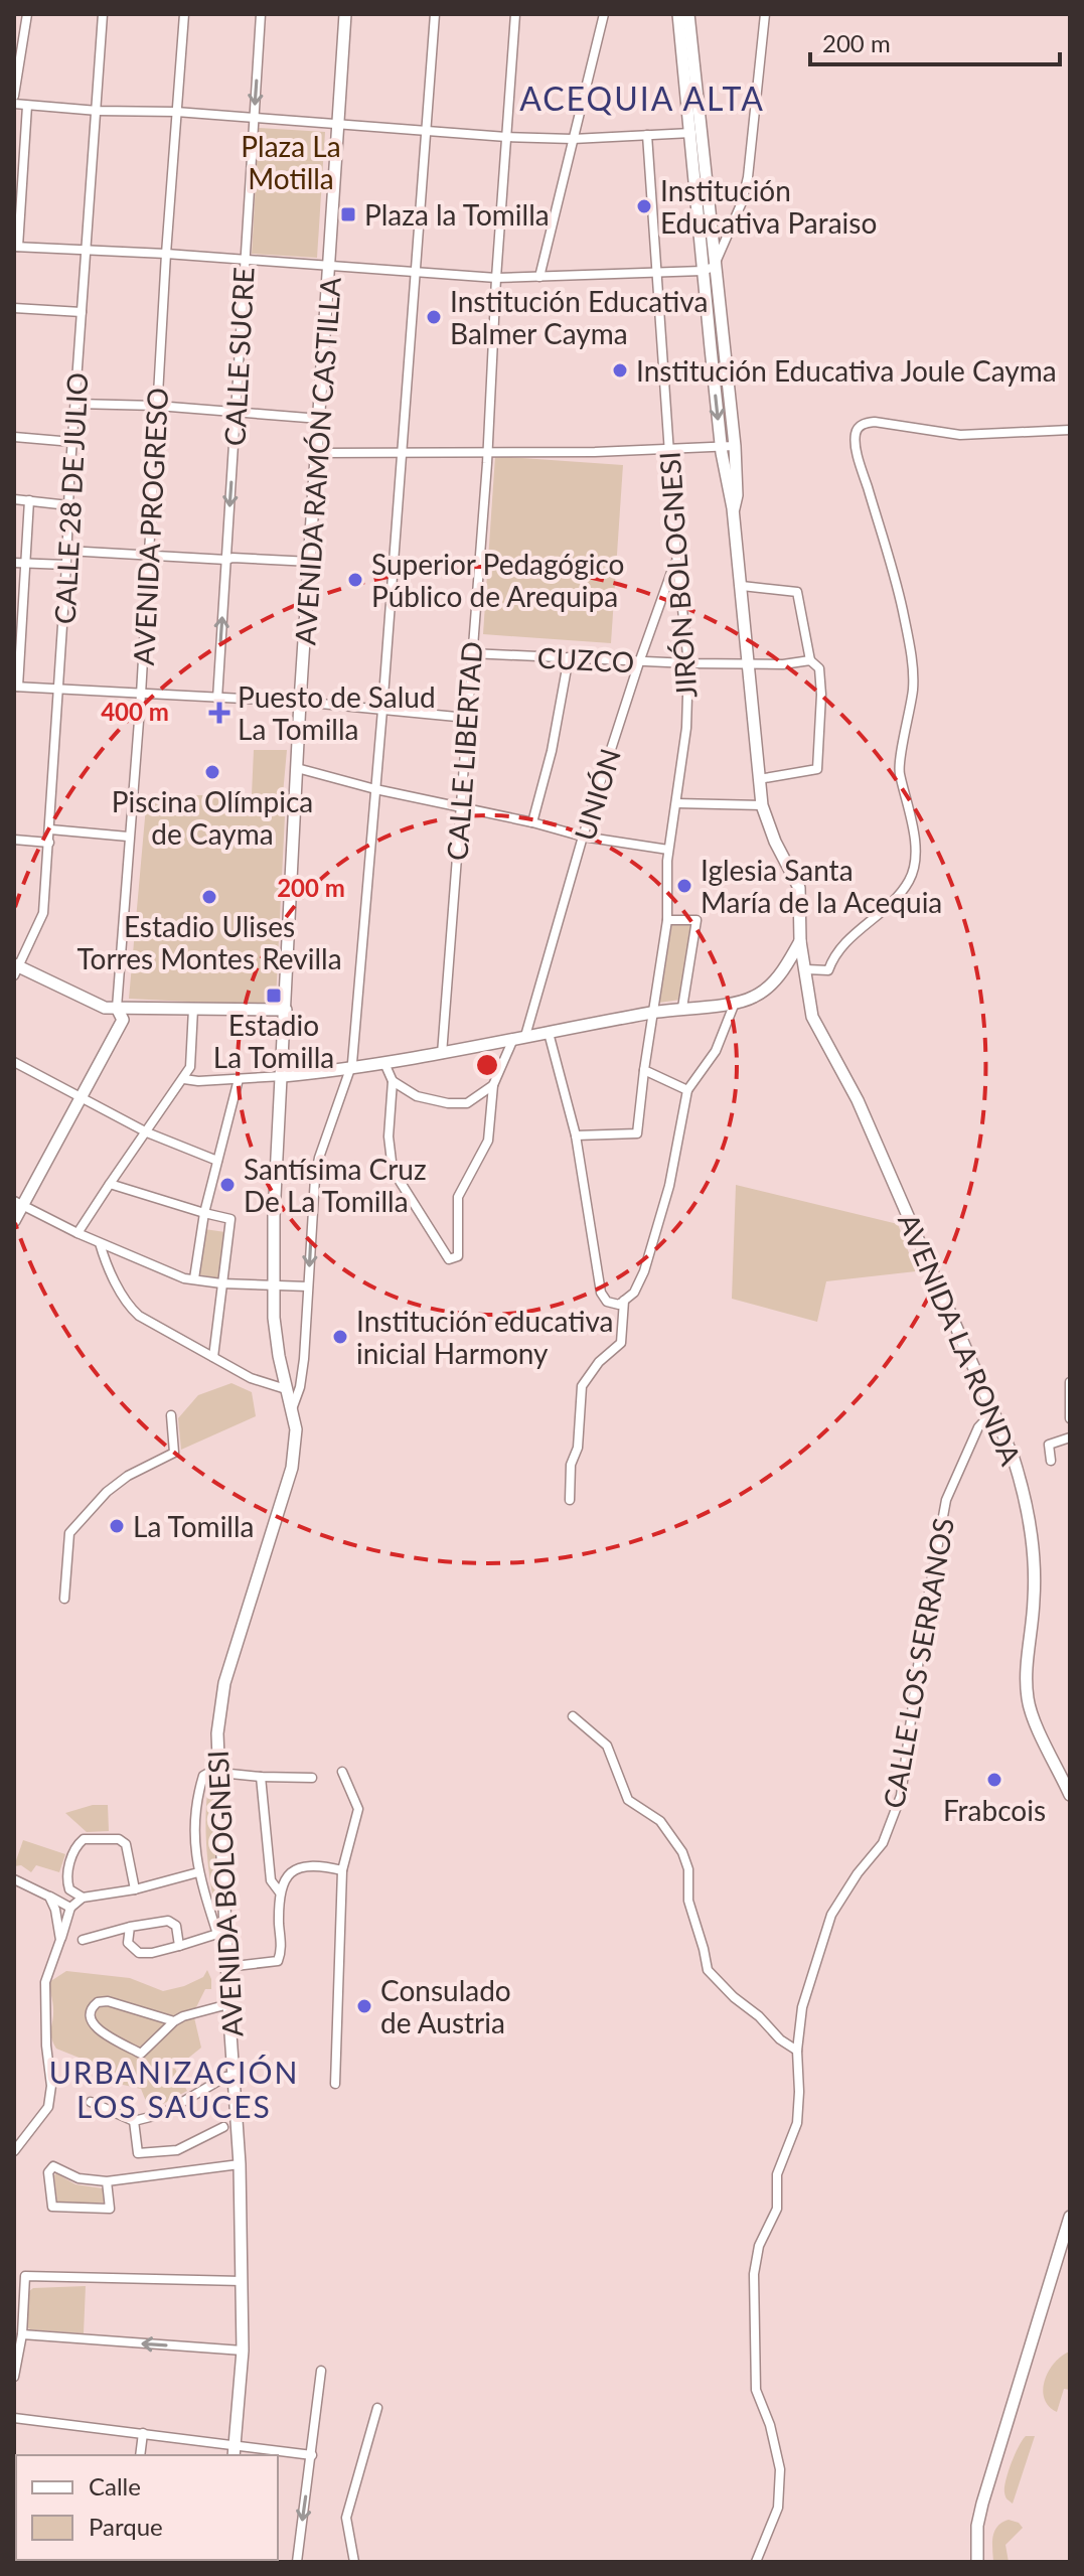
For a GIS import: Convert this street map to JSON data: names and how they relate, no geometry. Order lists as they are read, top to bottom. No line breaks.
{"streets":{"main road":["AVENIDA RAMÓN CASTILLA","AVENIDA PROGRESO","AVENIDA LA RONDA","AVENIDA BOLOGNESI"],"street":["CALLE SUCRE","CALLE 28 DE JULIO","JIRÓN BOLOGNESI","CUZCO","CALLE LIBERTAD","UNIÓN","CALLE LOS SERRANOS"]},"crossings":[["AVENIDA RAMÓN CASTILLA","AVENIDA BOLOGNESI"],["JIRÓN BOLOGNESI","CUZCO"],["JIRÓN BOLOGNESI","UNIÓN"],["CUZCO","CALLE LIBERTAD"],["CUZCO","UNIÓN"],["CUZCO","AVENIDA LA RONDA"],["AVENIDA LA RONDA","CALLE LOS SERRANOS"]],"districts":["ACEQUIA ALTA","URBANIZACIÓN LOS SAUCES"],"parks":["Plaza La Motilla"],"places":{"other":["Institución Educativa Paraiso","Institución Educativa Balmer Cayma","Institución Educativa Joule Cayma","Superior Pedagógico Público de Arequipa","Piscina Olímpica de Cayma","Iglesia Santa María de la Acequia","Estadio Ulises Torres Montes Revilla","Santísima Cruz De La Tomilla","Institución educativa inicial Harmony","La Tomilla","Frabcois","Consulado de Austria"],"transit":["Plaza la Tomilla","Estadio La Tomilla"],"health":["Puesto de Salud La Tomilla"]},"legend":["Calle","Parque"],"scale_bar":"200 m","rings":["400 m","200 m"]}
